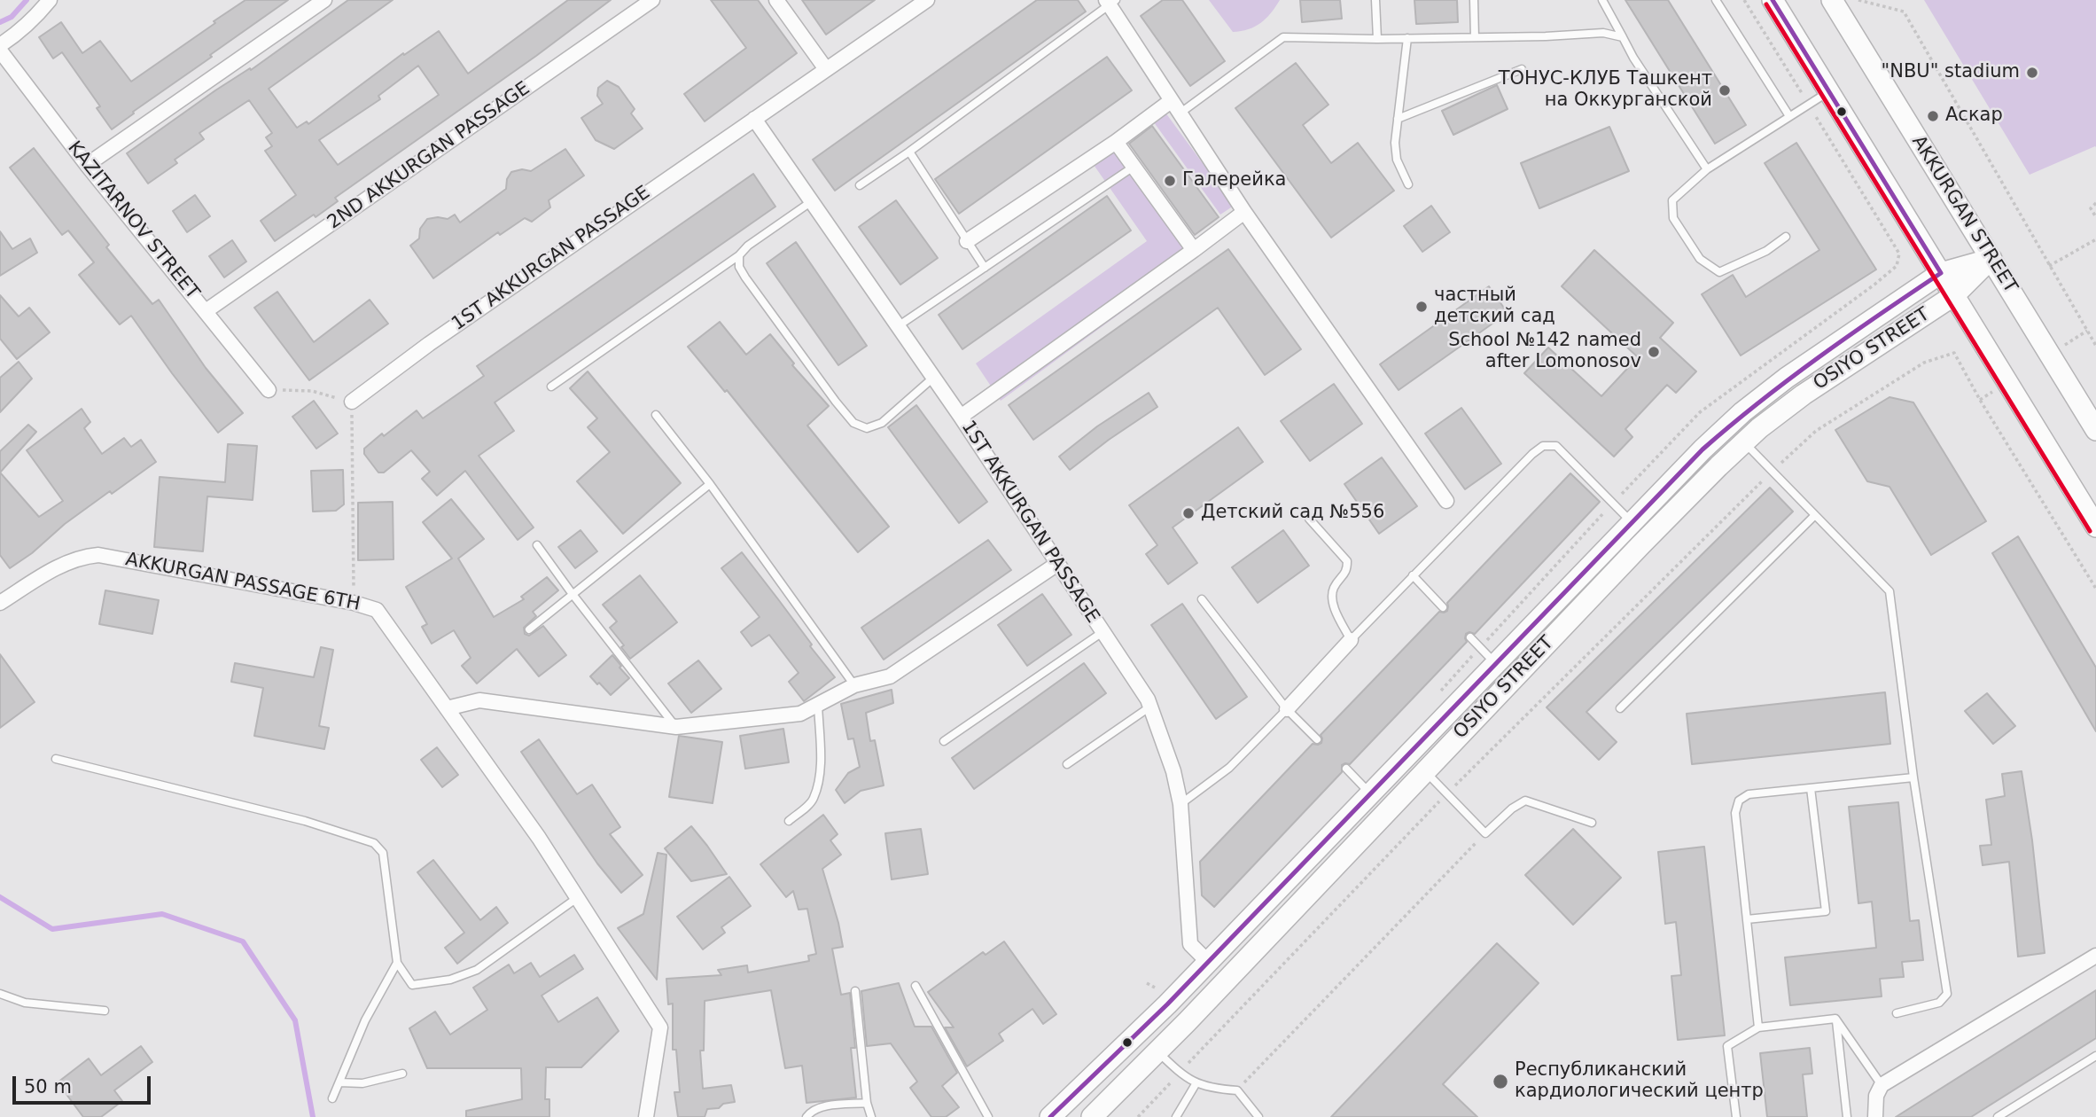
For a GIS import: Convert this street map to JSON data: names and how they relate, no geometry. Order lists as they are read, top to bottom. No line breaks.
{"streets":{"main road":["AKKURGAN STREET","OSIYO STREET"],"street":["2ND AKKURGAN PASSAGE","KAZITARNOV STREET","1ST AKKURGAN PASSAGE","AKKURGAN PASSAGE 6TH"]},"crossings":[["2ND AKKURGAN PASSAGE","KAZITARNOV STREET"],["AKKURGAN STREET","OSIYO STREET"],["1ST AKKURGAN PASSAGE","OSIYO STREET"]],"places":["\"NBU\" stadium","ТОНУС-КЛУБ Ташкент на Оккурганской","Аскар","Галерейка","частный детский сад","School №142 named after Lomonosov","Детский сад №556","Республиканский кардиологический центр"],"scale_bar":"50 m"}
